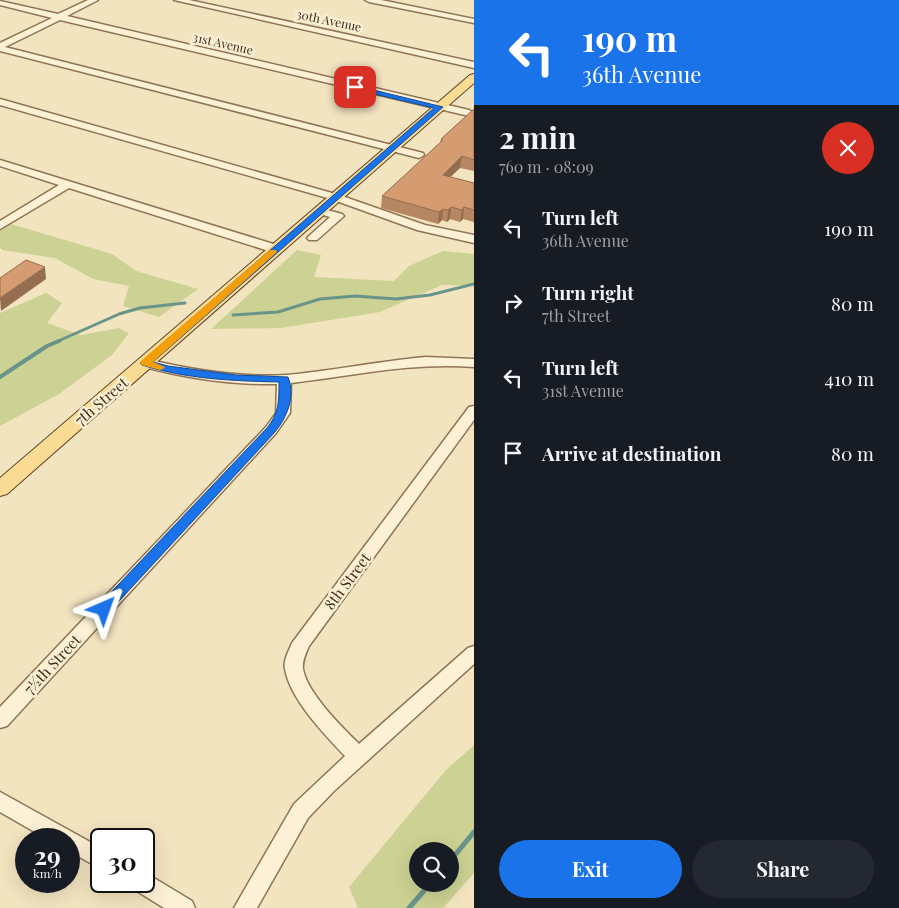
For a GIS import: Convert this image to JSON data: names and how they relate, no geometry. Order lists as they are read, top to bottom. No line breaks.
{"streets":{"main road":["7th Street"],"street":["30th Avenue","31st Avenue","8th Street","7½th Street"]},"crossings":[["31st Avenue","7th Street"]],"page":{"turn":["190 m","36th Avenue"],"heading":["2 min","760 m · 08:09"],"list":[{"name":"Turn left","note":"36th Avenue","value":"190 m"},{"name":"Turn right","note":"7th Street","value":"80 m"},{"name":"Turn left","note":"31st Avenue","value":"410 m"},{"name":"Arrive at destination","value":"80 m"}],"speed":"29 km/h","limit":"30","buttons":["Exit","Share"]}}
